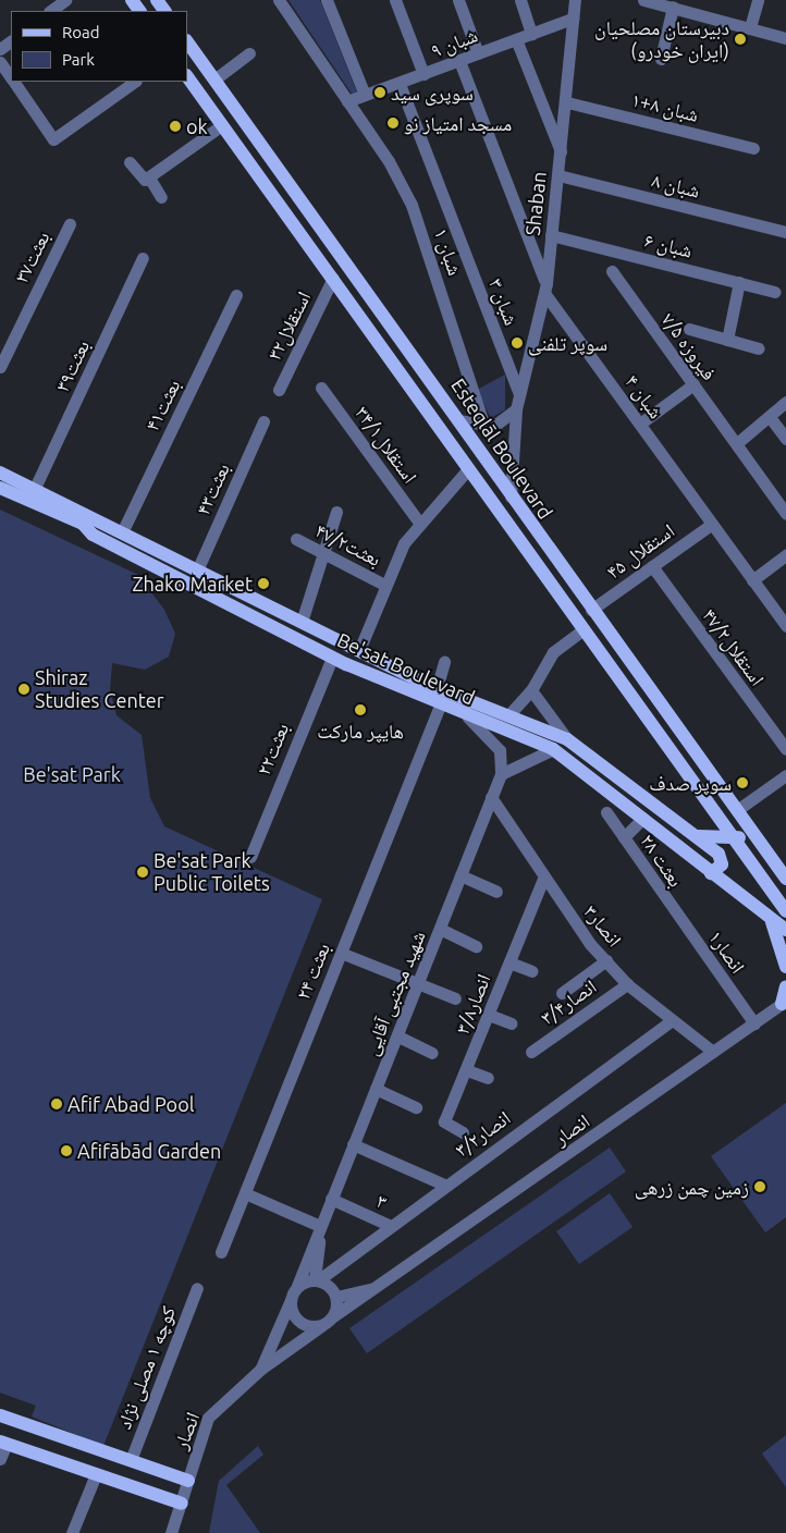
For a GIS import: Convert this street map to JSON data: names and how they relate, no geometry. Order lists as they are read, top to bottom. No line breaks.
{"streets":{"main road":["Esteqlāl Boulevard","Be'sat Boulevard"],"street":["۹ شبان","۱+۸ شبان","۸ شبان","Shaban","۶ شبان","۱ شبان","بعثت۳۷","۳ شبان","استقلال۳۲","۷/۵ فیروزه","بعثت۳۹","۴ شبان","بعثت۴۱","استقلال۳۴/۱","بعثت۴۳","بعثت۴۷/۲","۴۵ استقلال","استقلال۴۷/۲","بعثت۲۲","بعثت ۲۸","انصار۳","انصار۱","بعثت ۲۴","شهید مجتبی آقایی","انصار۳/۴","انصار۳/۸","انصار","انصار۳/۲","۳","کوچه ۱ مصلی نژاد"]},"crossings":[["۹ شبان","Shaban"],["۹ شبان","۱ شبان"],["۹ شبان","۳ شبان"],["۹ شبان","۴ شبان"],["۱+۸ شبان","Shaban"],["۸ شبان","Shaban"],["Shaban","۶ شبان"],["Shaban","۳ شبان"],["Shaban","۴ شبان"],["Shaban","Esteqlāl Boulevard"],["استقلال۳۲","Esteqlāl Boulevard"],["بعثت۳۹","Be'sat Boulevard"],["۴ شبان","۴۵ استقلال"],["بعثت۴۱","Be'sat Boulevard"],["Esteqlāl Boulevard","۴۵ استقلال"],["بعثت۴۳","Be'sat Boulevard"],["۴۵ استقلال","استقلال۴۷/۲"],["Be'sat Boulevard","بعثت۲۲"],["Be'sat Boulevard","بعثت ۲۸"],["Be'sat Boulevard","بعثت ۲۴"],["بعثت ۲۸","انصار۱"],["انصار۳","شهید مجتبی آقایی"],["انصار۳","انصار۳/۴"],["انصار۳","انصار۳/۸"],["انصار۳","انصار"],["انصار۳","انصار۳/۲"],["انصار۱","انصار"],["شهید مجتبی آقایی","انصار"],["شهید مجتبی آقایی","انصار۳/۲"],["شهید مجتبی آقایی","۳"],["انصار","انصار۳/۲"],["انصار۳/۲","۳"]],"parks":["Be'sat Park"],"places":["دبیرستان مصلحیان (ایران خودرو)","سوپری سید","مسجد امتیاز نو","ok","سوپر تلفنی","Zhako Market","Shiraz Studies Center","هایپر مارکت","سوپر صدف","Be'sat Park Public Toilets","Afif Abad Pool","Afifābād Garden","زمین چمن زرهی"],"legend":["Road","Park"]}
